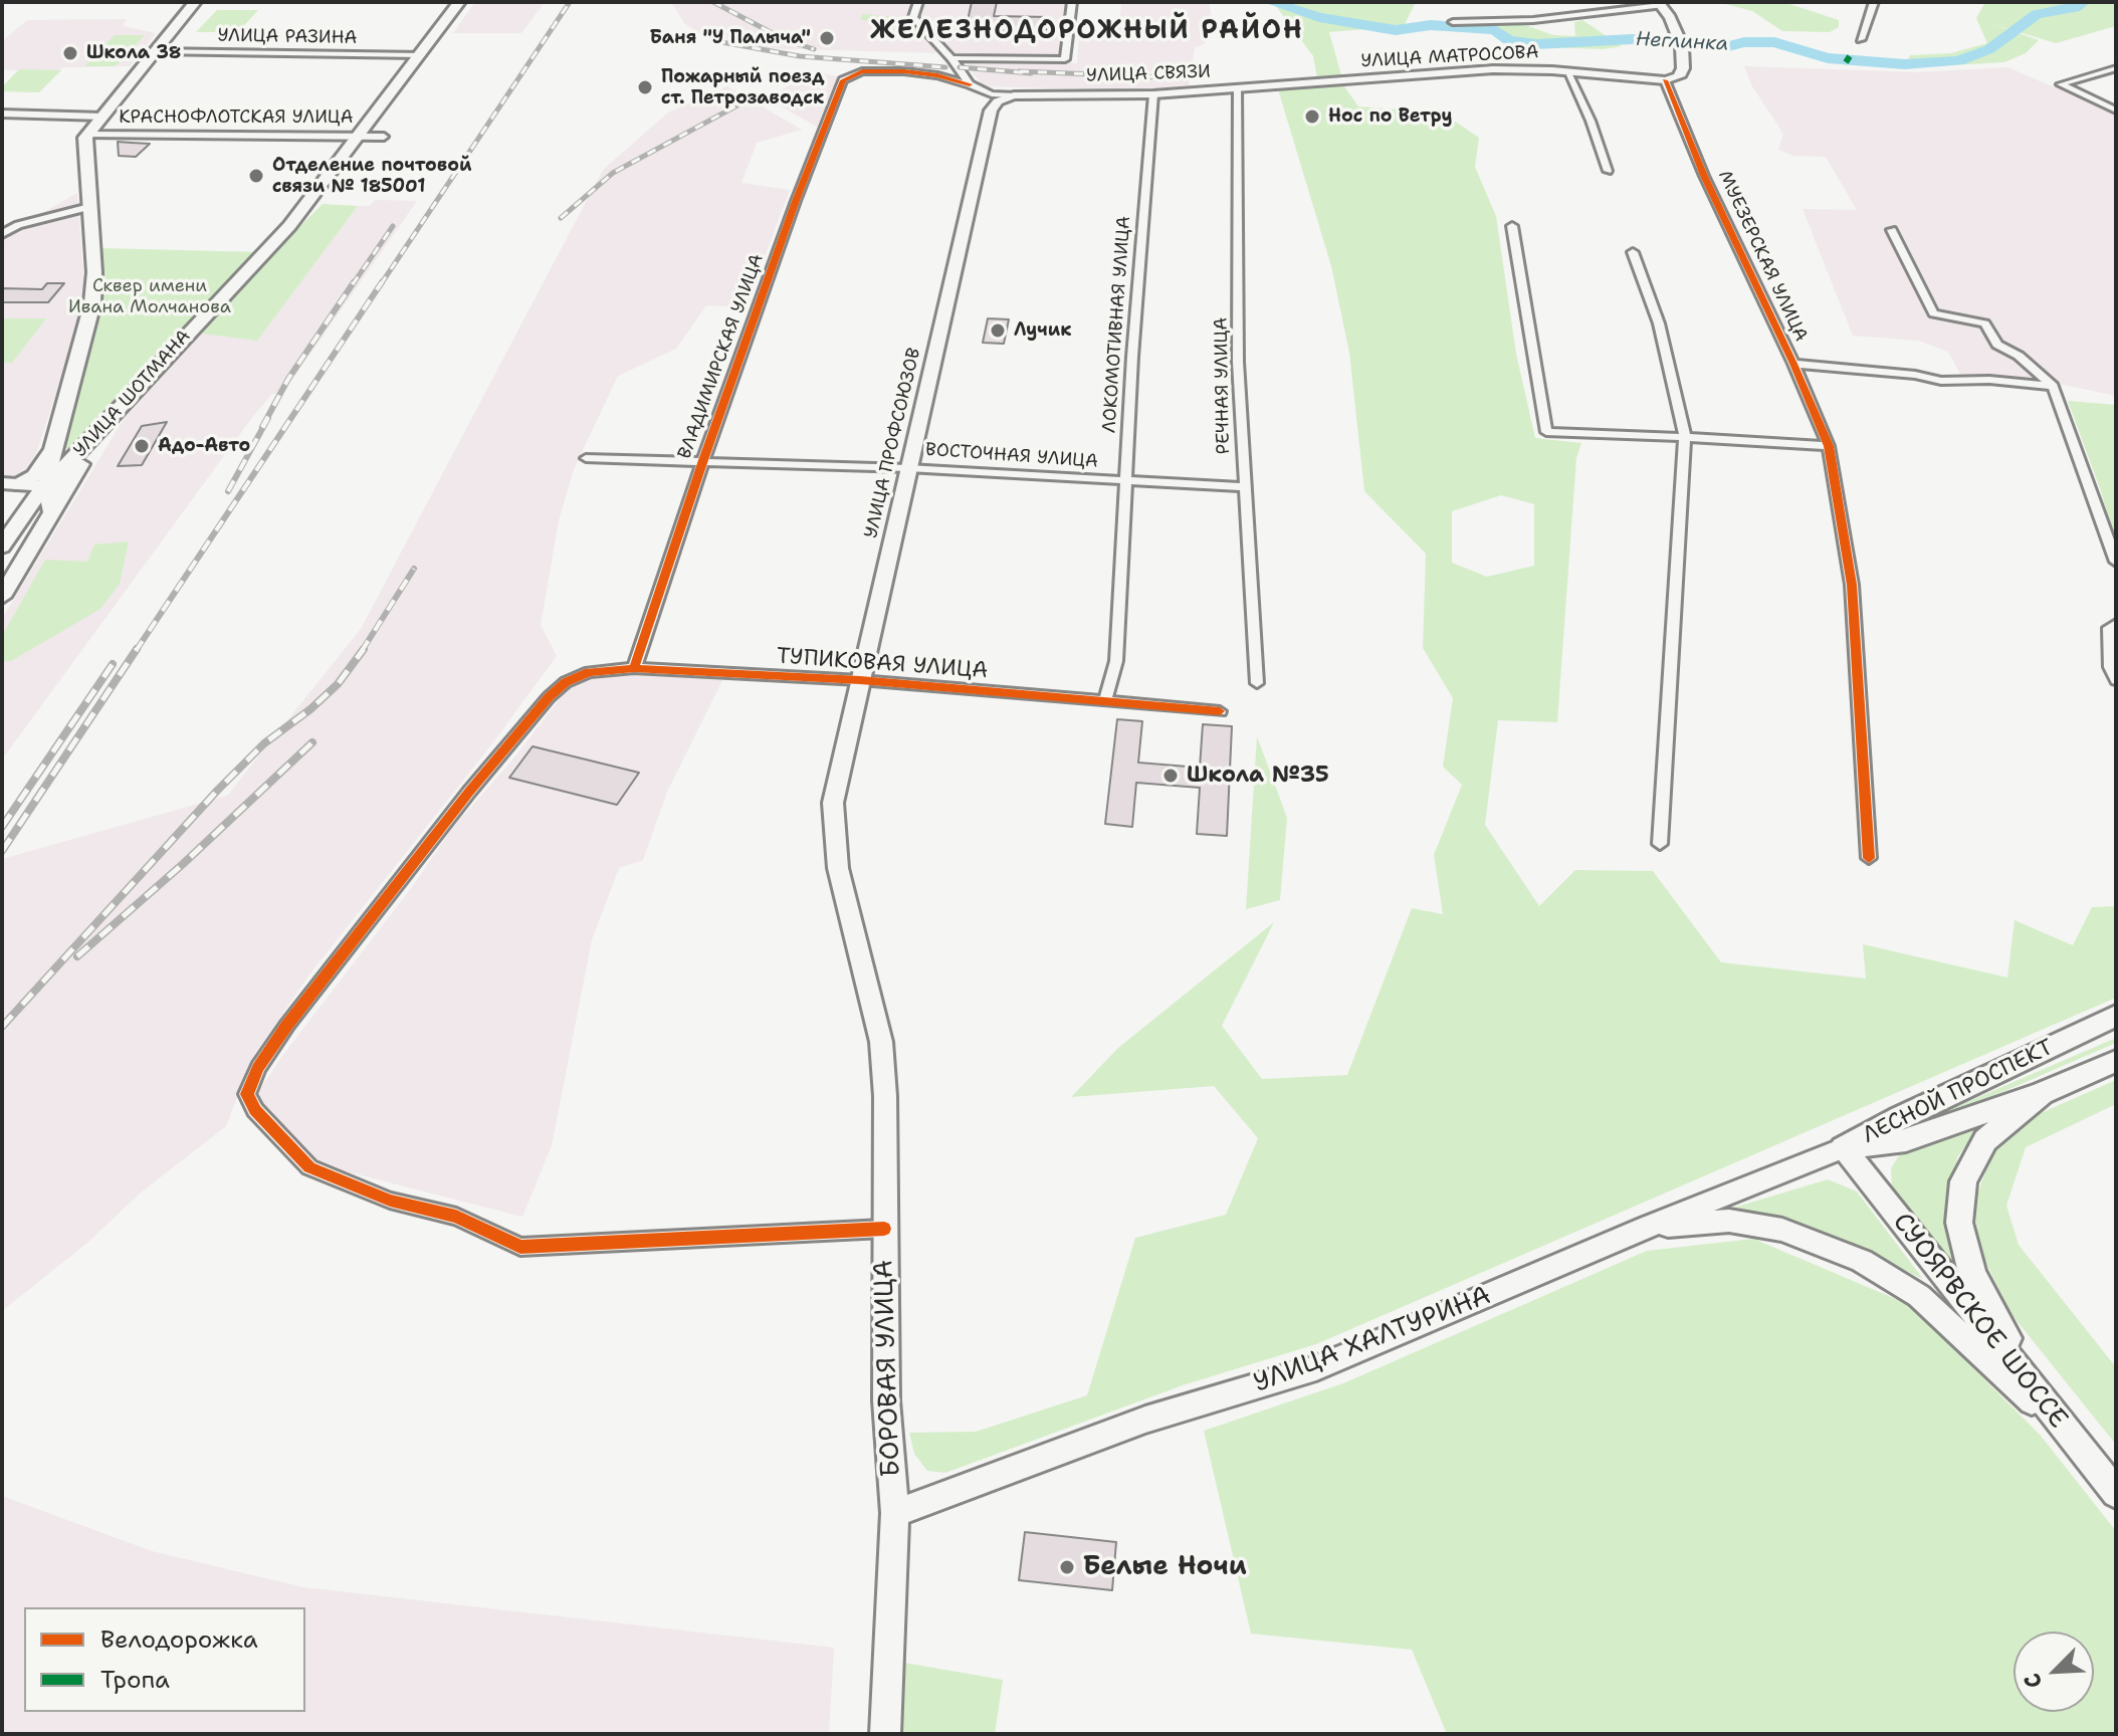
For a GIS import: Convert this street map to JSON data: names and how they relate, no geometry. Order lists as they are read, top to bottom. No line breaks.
{"streets":{"main road":["УЛИЦА МАТРОСОВА","УЛИЦА СВЯЗИ","УЛИЦА ШОТМАНА","УЛИЦА ПРОФСОЮЗОВ","ЛЕСНОЙ ПРОСПЕКТ","СУОЯРВСКОЕ ШОССЕ","УЛИЦА ХАЛТУРИНА","БОРОВАЯ УЛИЦА"],"street":["УЛИЦА РАЗИНА","КРАСНОФЛОТСКАЯ УЛИЦА","МУЕЗЕРСКАЯ УЛИЦА","ЛОКОМОТИВНАЯ УЛИЦА","ВЛАДИМИРСКАЯ УЛИЦА","РЕЧНАЯ УЛИЦА","ВОСТОЧНАЯ УЛИЦА","ТУПИКОВАЯ УЛИЦА"]},"crossings":[["УЛИЦА РАЗИНА","УЛИЦА ШОТМАНА"],["УЛИЦА МАТРОСОВА","УЛИЦА СВЯЗИ"],["УЛИЦА МАТРОСОВА","МУЕЗЕРСКАЯ УЛИЦА"],["УЛИЦА СВЯЗИ","ЛОКОМОТИВНАЯ УЛИЦА"],["УЛИЦА СВЯЗИ","РЕЧНАЯ УЛИЦА"],["УЛИЦА СВЯЗИ","УЛИЦА ПРОФСОЮЗОВ"],["КРАСНОФЛОТСКАЯ УЛИЦА","УЛИЦА ШОТМАНА"],["ЛОКОМОТИВНАЯ УЛИЦА","ВОСТОЧНАЯ УЛИЦА"],["ЛОКОМОТИВНАЯ УЛИЦА","ТУПИКОВАЯ УЛИЦА"],["ВЛАДИМИРСКАЯ УЛИЦА","ВОСТОЧНАЯ УЛИЦА"],["ВЛАДИМИРСКАЯ УЛИЦА","ТУПИКОВАЯ УЛИЦА"],["РЕЧНАЯ УЛИЦА","ВОСТОЧНАЯ УЛИЦА"],["УЛИЦА ПРОФСОЮЗОВ","ВОСТОЧНАЯ УЛИЦА"],["УЛИЦА ПРОФСОЮЗОВ","ТУПИКОВАЯ УЛИЦА"],["УЛИЦА ПРОФСОЮЗОВ","БОРОВАЯ УЛИЦА"],["ТУПИКОВАЯ УЛИЦА","БОРОВАЯ УЛИЦА"],["ЛЕСНОЙ ПРОСПЕКТ","СУОЯРВСКОЕ ШОССЕ"],["ЛЕСНОЙ ПРОСПЕКТ","УЛИЦА ХАЛТУРИНА"],["СУОЯРВСКОЕ ШОССЕ","УЛИЦА ХАЛТУРИНА"],["УЛИЦА ХАЛТУРИНА","БОРОВАЯ УЛИЦА"]],"districts":["ЖЕЛЕЗНОДОРОЖНЫЙ РАЙОН"],"water":["Неглинка"],"parks":["Сквер имени Ивана Молчанова"],"places":["Баня \"У Палыча\"","Школа 38","Пожарный поезд ст. Петрозаводск","Нос по Ветру","Отделение почтовой связи № 185001","Лучик","Адо-Авто","Школа №35","Белые Ночи"],"legend":["Велодорожка","Тропа"],"north":"bottom left"}
